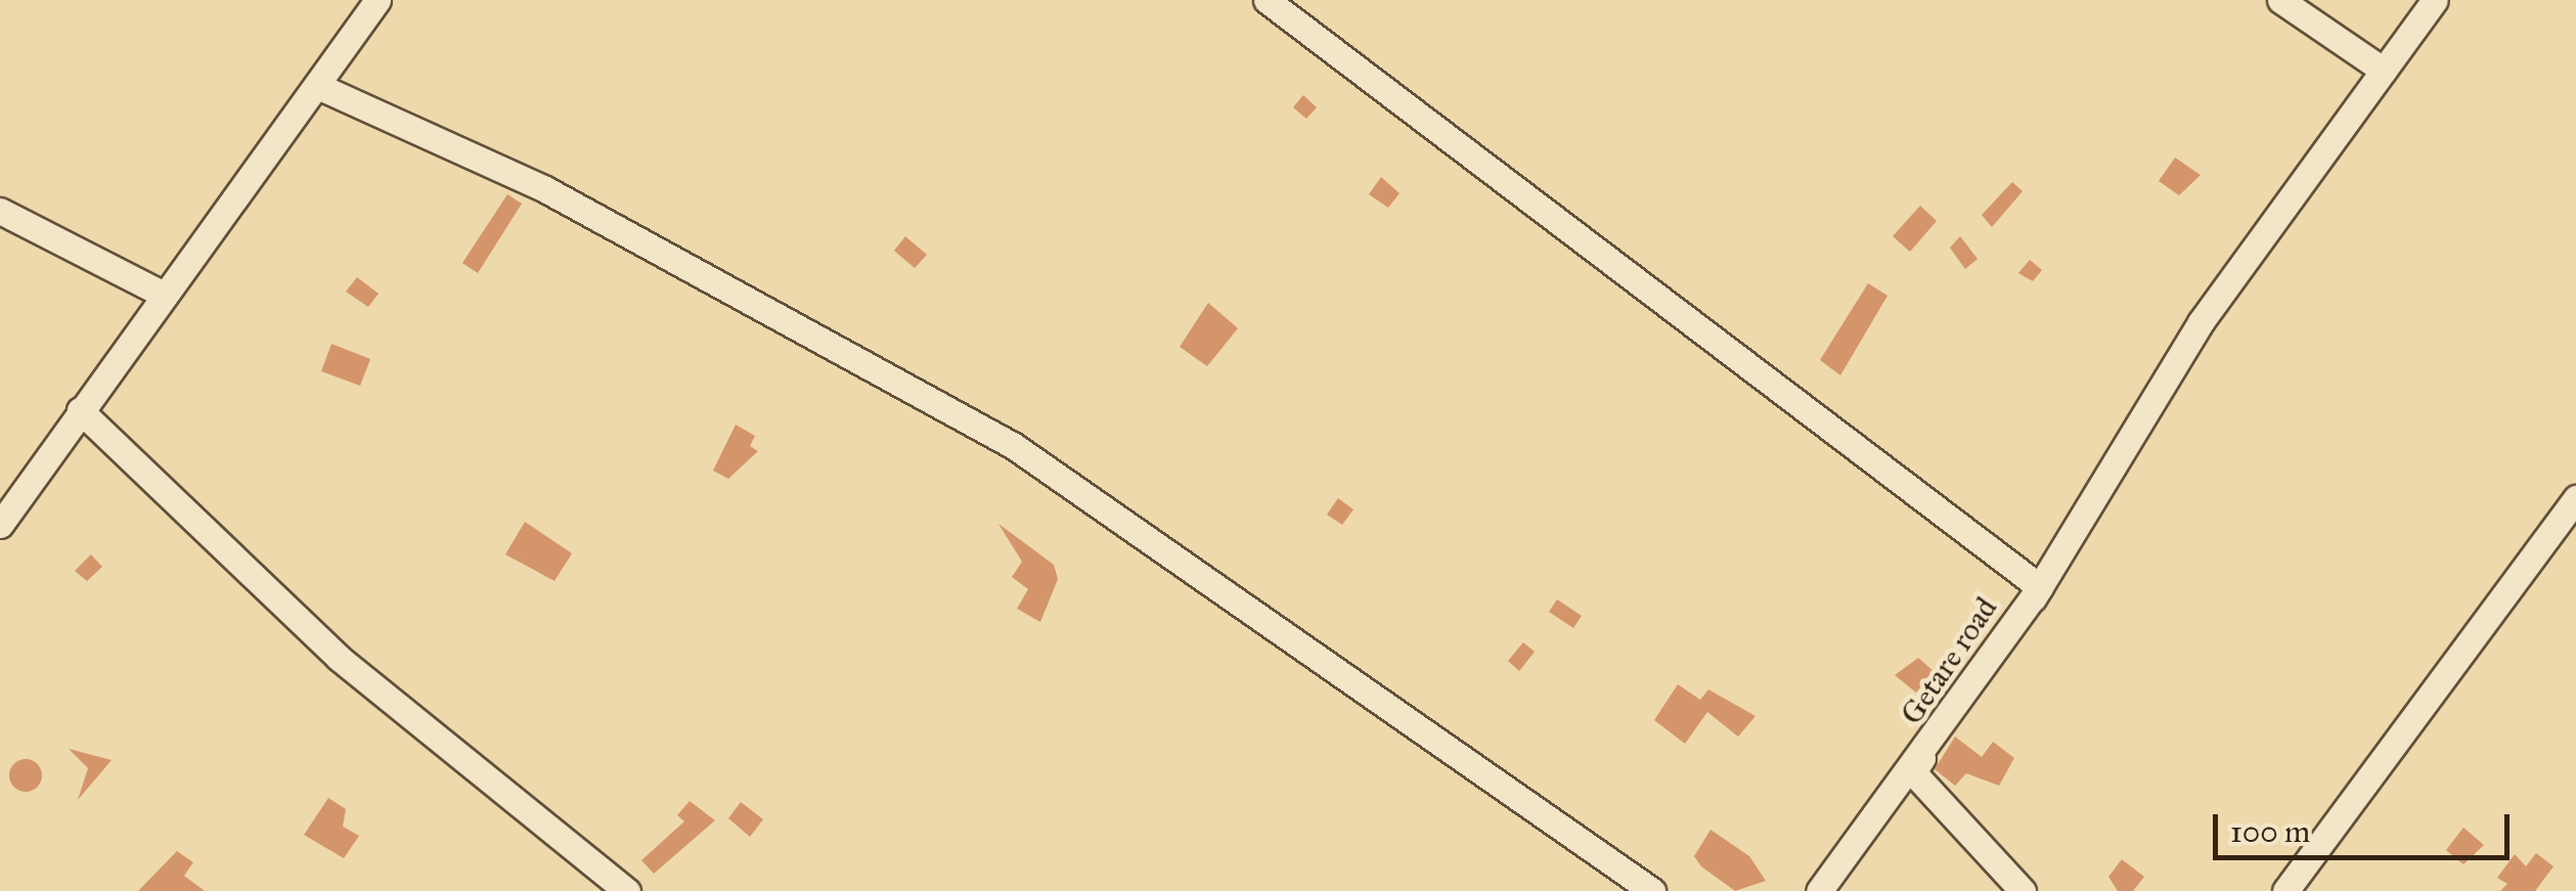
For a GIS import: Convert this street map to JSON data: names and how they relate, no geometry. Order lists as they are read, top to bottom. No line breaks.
{"scale_bar":"100 m"}
